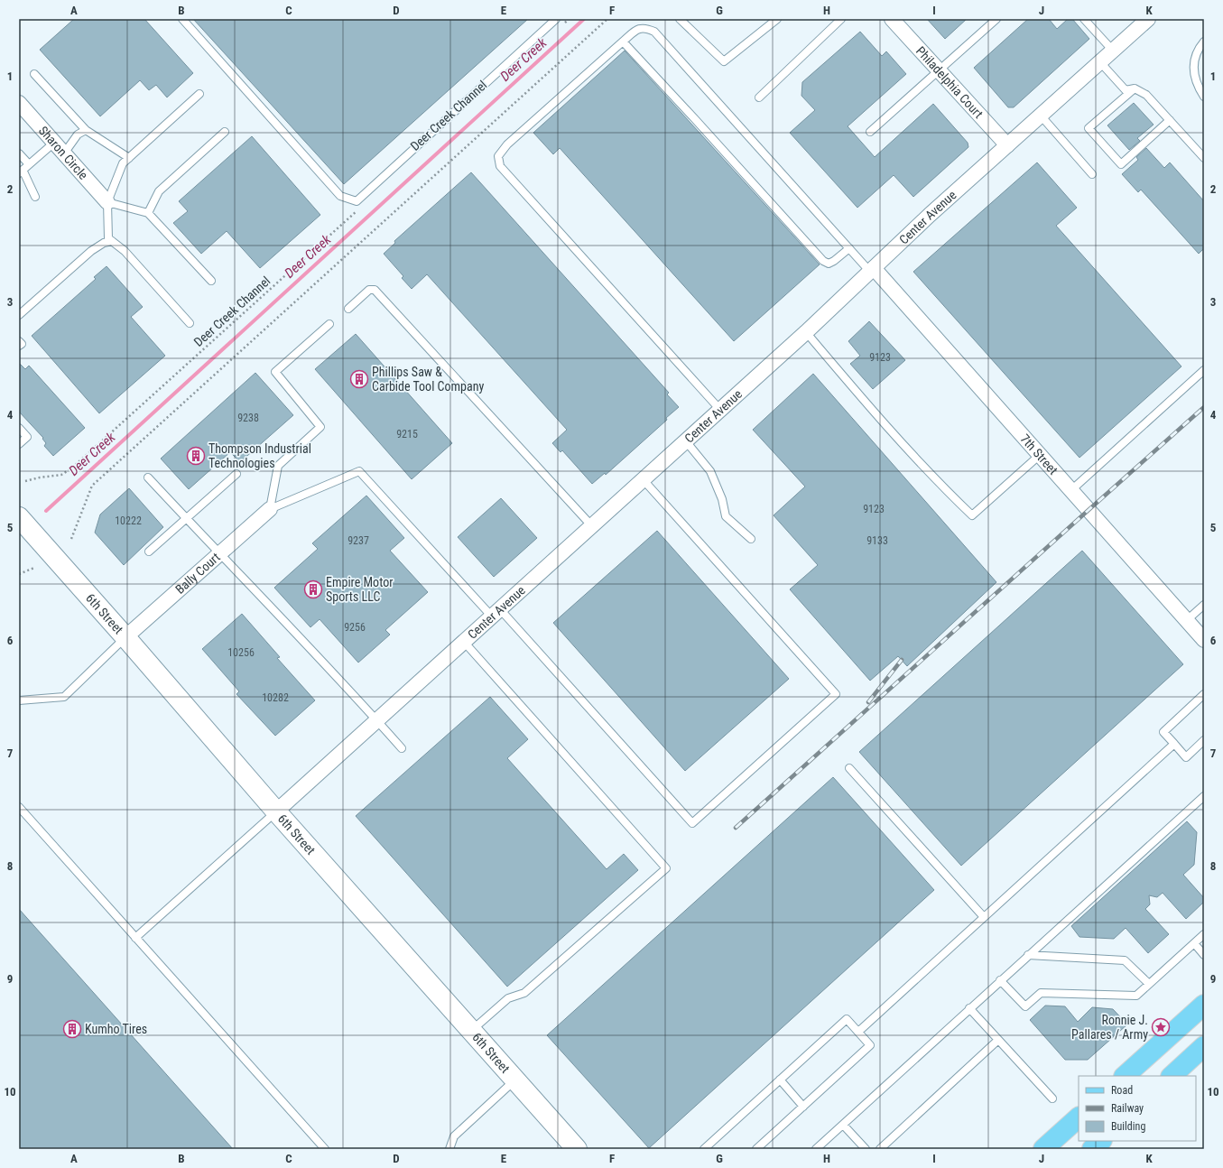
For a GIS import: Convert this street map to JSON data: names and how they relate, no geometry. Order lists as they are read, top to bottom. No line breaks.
{"streets":{"main road":["6th Street"],"street":["Philadelphia Court","Sharon Circle","Center Avenue","7th Street","Bally Court"],"path":["Deer Creek Channel"]},"crossings":[["Philadelphia Court","Center Avenue"],["Center Avenue","7th Street"],["Center Avenue","6th Street"],["Bally Court","6th Street"]],"water":["Deer Creek"],"places":{"building":["Phillips Saw & Carbide Tool Company","Thompson Industrial Technologies","Empire Motor Sports LLC","Kumho Tires"],"place":["Ronnie J. Pallares / Army"]},"house_numbers":["9123","9238","9215","9123","10222","9237","9133","9256","10256","10282"],"legend":["Road","Railway","Building"],"grid":{"columns":["A","B","C","D","E","F","G","H","I","J","K"],"rows":["1","2","3","4","5","6","7","8","9","10"]}}
